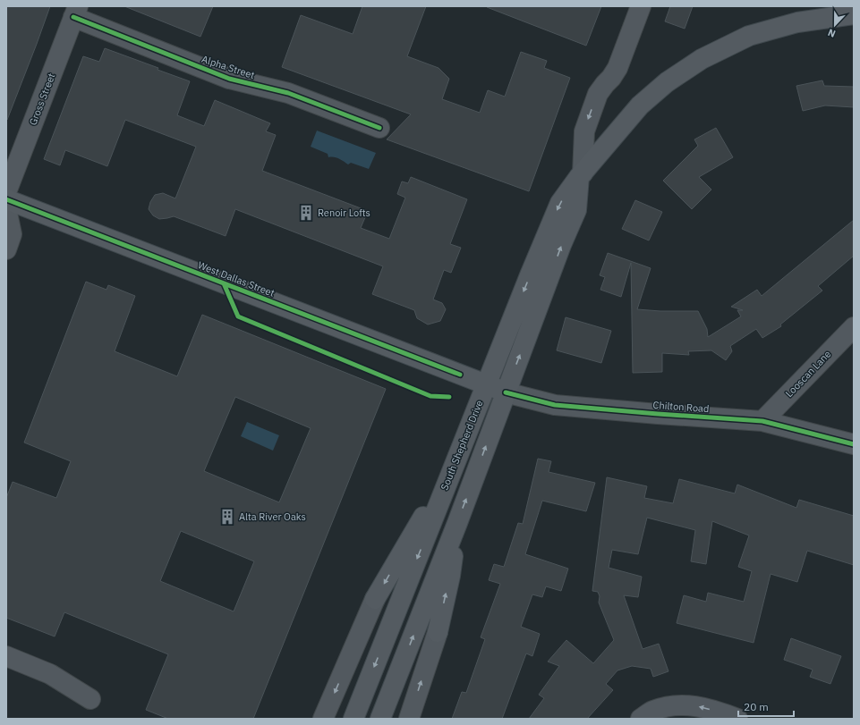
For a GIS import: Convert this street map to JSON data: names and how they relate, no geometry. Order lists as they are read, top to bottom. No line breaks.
{"streets":{"main road":["West Dallas Street","South Shepherd Drive"],"street":["Alpha Street","Gross Street","Looscan Lane","Chilton Road"]},"crossings":[["Alpha Street","Gross Street"],["West Dallas Street","Chilton Road"],["West Dallas Street","South Shepherd Drive"],["Looscan Lane","Chilton Road"]],"places":{"building":["Renoir Lofts","Alta River Oaks"]},"scale_bar":"20 m","north":"bottom"}
